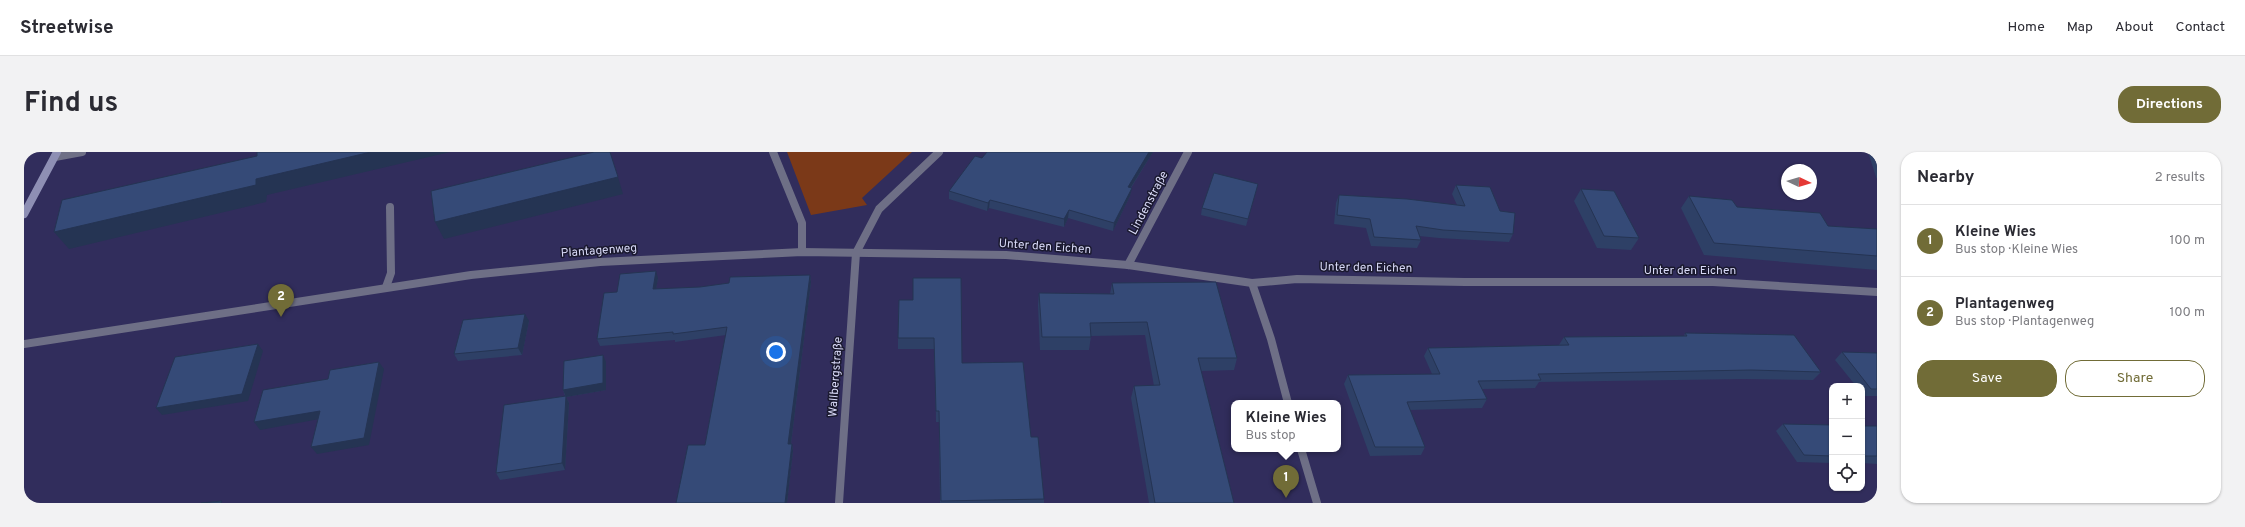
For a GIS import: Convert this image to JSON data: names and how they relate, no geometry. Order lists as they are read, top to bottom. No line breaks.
{"streets":{"street":["Lindenstraße","Unter den Eichen","Plantagenweg","Wallbergstraße"]},"crossings":[["Lindenstraße","Unter den Eichen"],["Unter den Eichen","Plantagenweg"],["Unter den Eichen","Wallbergstraße"],["Plantagenweg","Wallbergstraße"]],"north":"right","page":{"header":"Streetwise","nav":["Home","Map","About","Contact"],"title":"Find us","buttons":["Directions",["Save","Share"]],"heading":["Nearby","2 results"],"list":[{"mark":"1","name":"Kleine Wies","note":"Bus stop · Kleine Wies","value":"100 m"},{"mark":"2","name":"Plantagenweg","note":"Bus stop · Plantagenweg","value":"100 m"}],"pins":["2","1"],"map_buttons":["+","−"],"popup":["Kleine Wies","Bus stop"]}}
